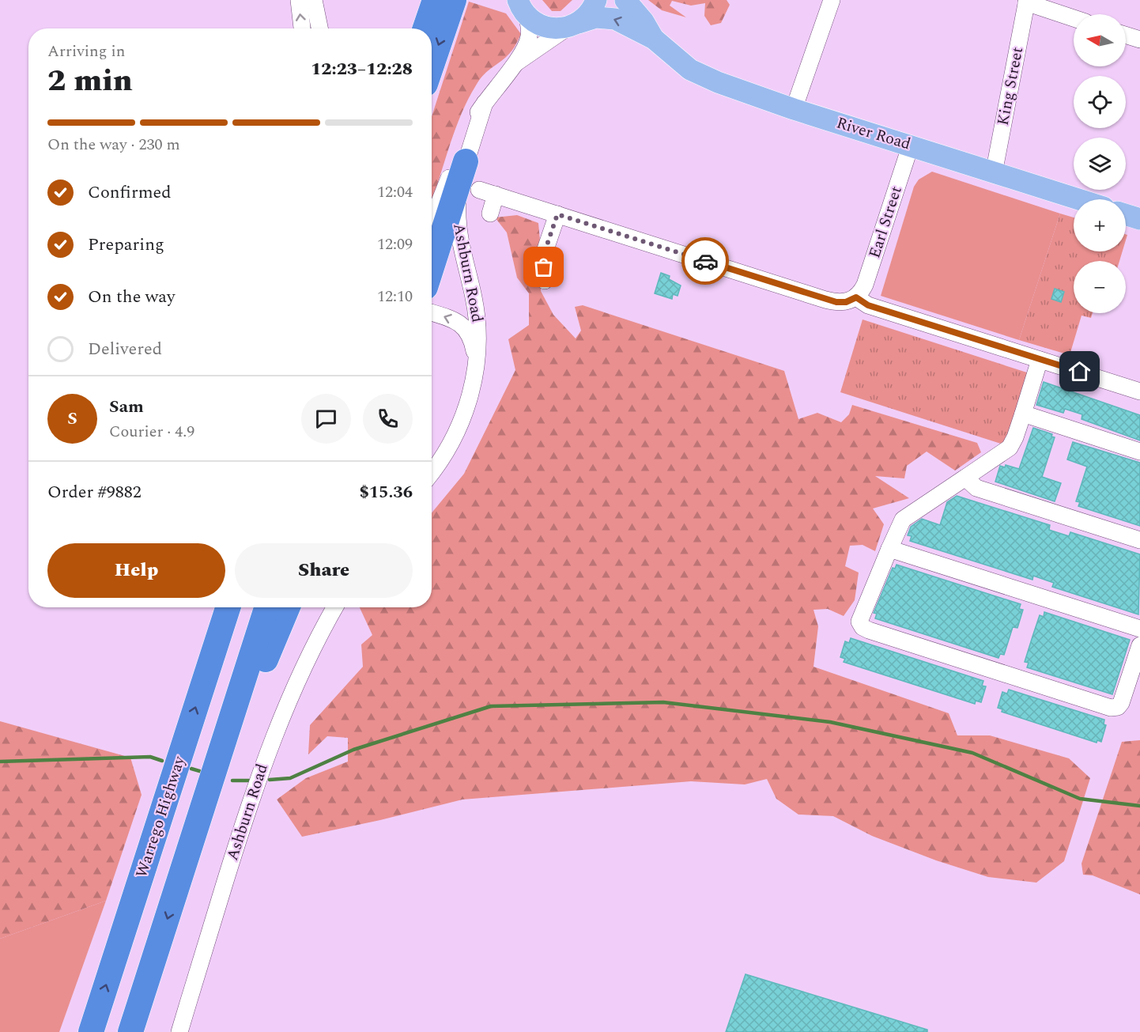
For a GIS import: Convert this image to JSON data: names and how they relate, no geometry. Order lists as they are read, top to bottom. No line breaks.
{"streets":{"highway":["Warrego Highway"],"main road":["River Road"],"street":["King Street","Earl Street","Ashburn Road"]},"crossings":[["King Street","River Road"],["River Road","Earl Street"],["River Road","Ashburn Road"]],"north":"left","page":{"map_buttons":["+","−"],"heading":["2 min","Arriving in","12:23–12:28"],"panel":["Sam","Courier · 4.9","Order #9882","$15.36"],"bar":"On the way · 230 m","list":[["Confirmed","12:04"],["Preparing","12:09"],["On the way","12:10"],"Delivered"],"round":"S","buttons":["Help","Share"]}}
